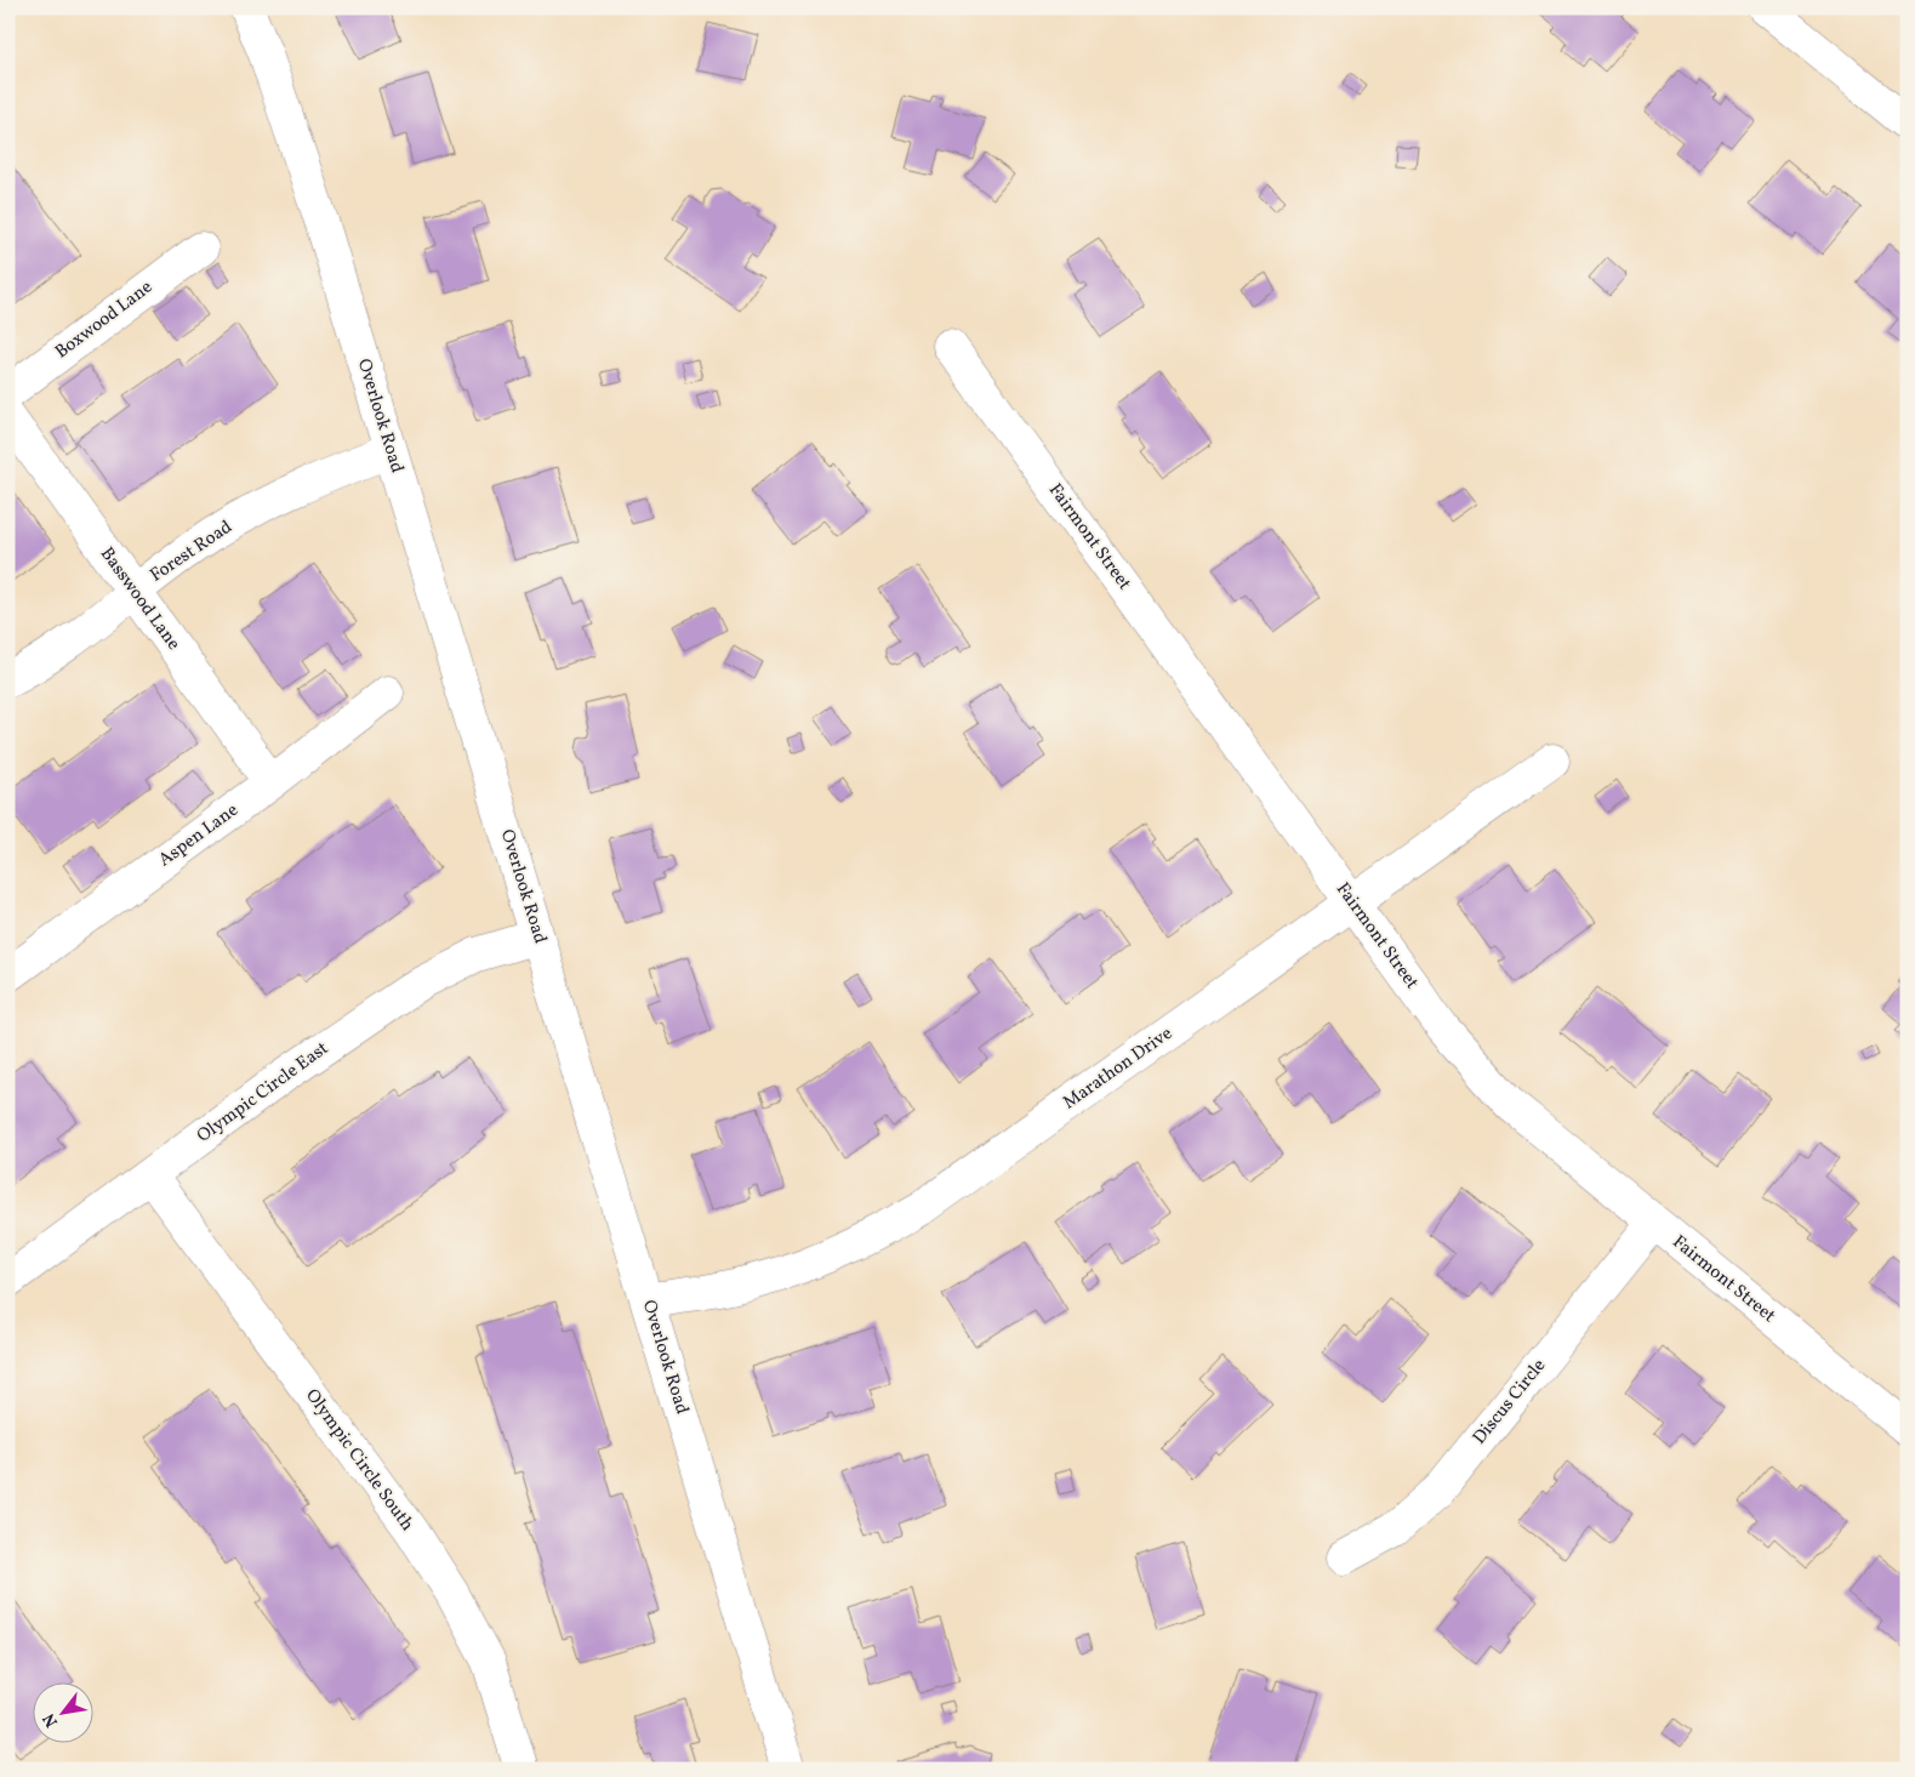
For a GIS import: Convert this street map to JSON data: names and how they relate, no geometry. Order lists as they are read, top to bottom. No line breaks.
{"streets":{"street":["Boxwood Lane","Overlook Road","Fairmont Street","Forest Road","Basswood Lane","Aspen Lane","Marathon Drive","Olympic Circle East","Discus Circle","Olympic Circle South"]},"crossings":[["Overlook Road","Forest Road"],["Overlook Road","Marathon Drive"],["Overlook Road","Olympic Circle East"],["Fairmont Street","Marathon Drive"],["Fairmont Street","Discus Circle"],["Forest Road","Basswood Lane"],["Basswood Lane","Aspen Lane"],["Olympic Circle East","Olympic Circle South"]],"north":"bottom left"}
